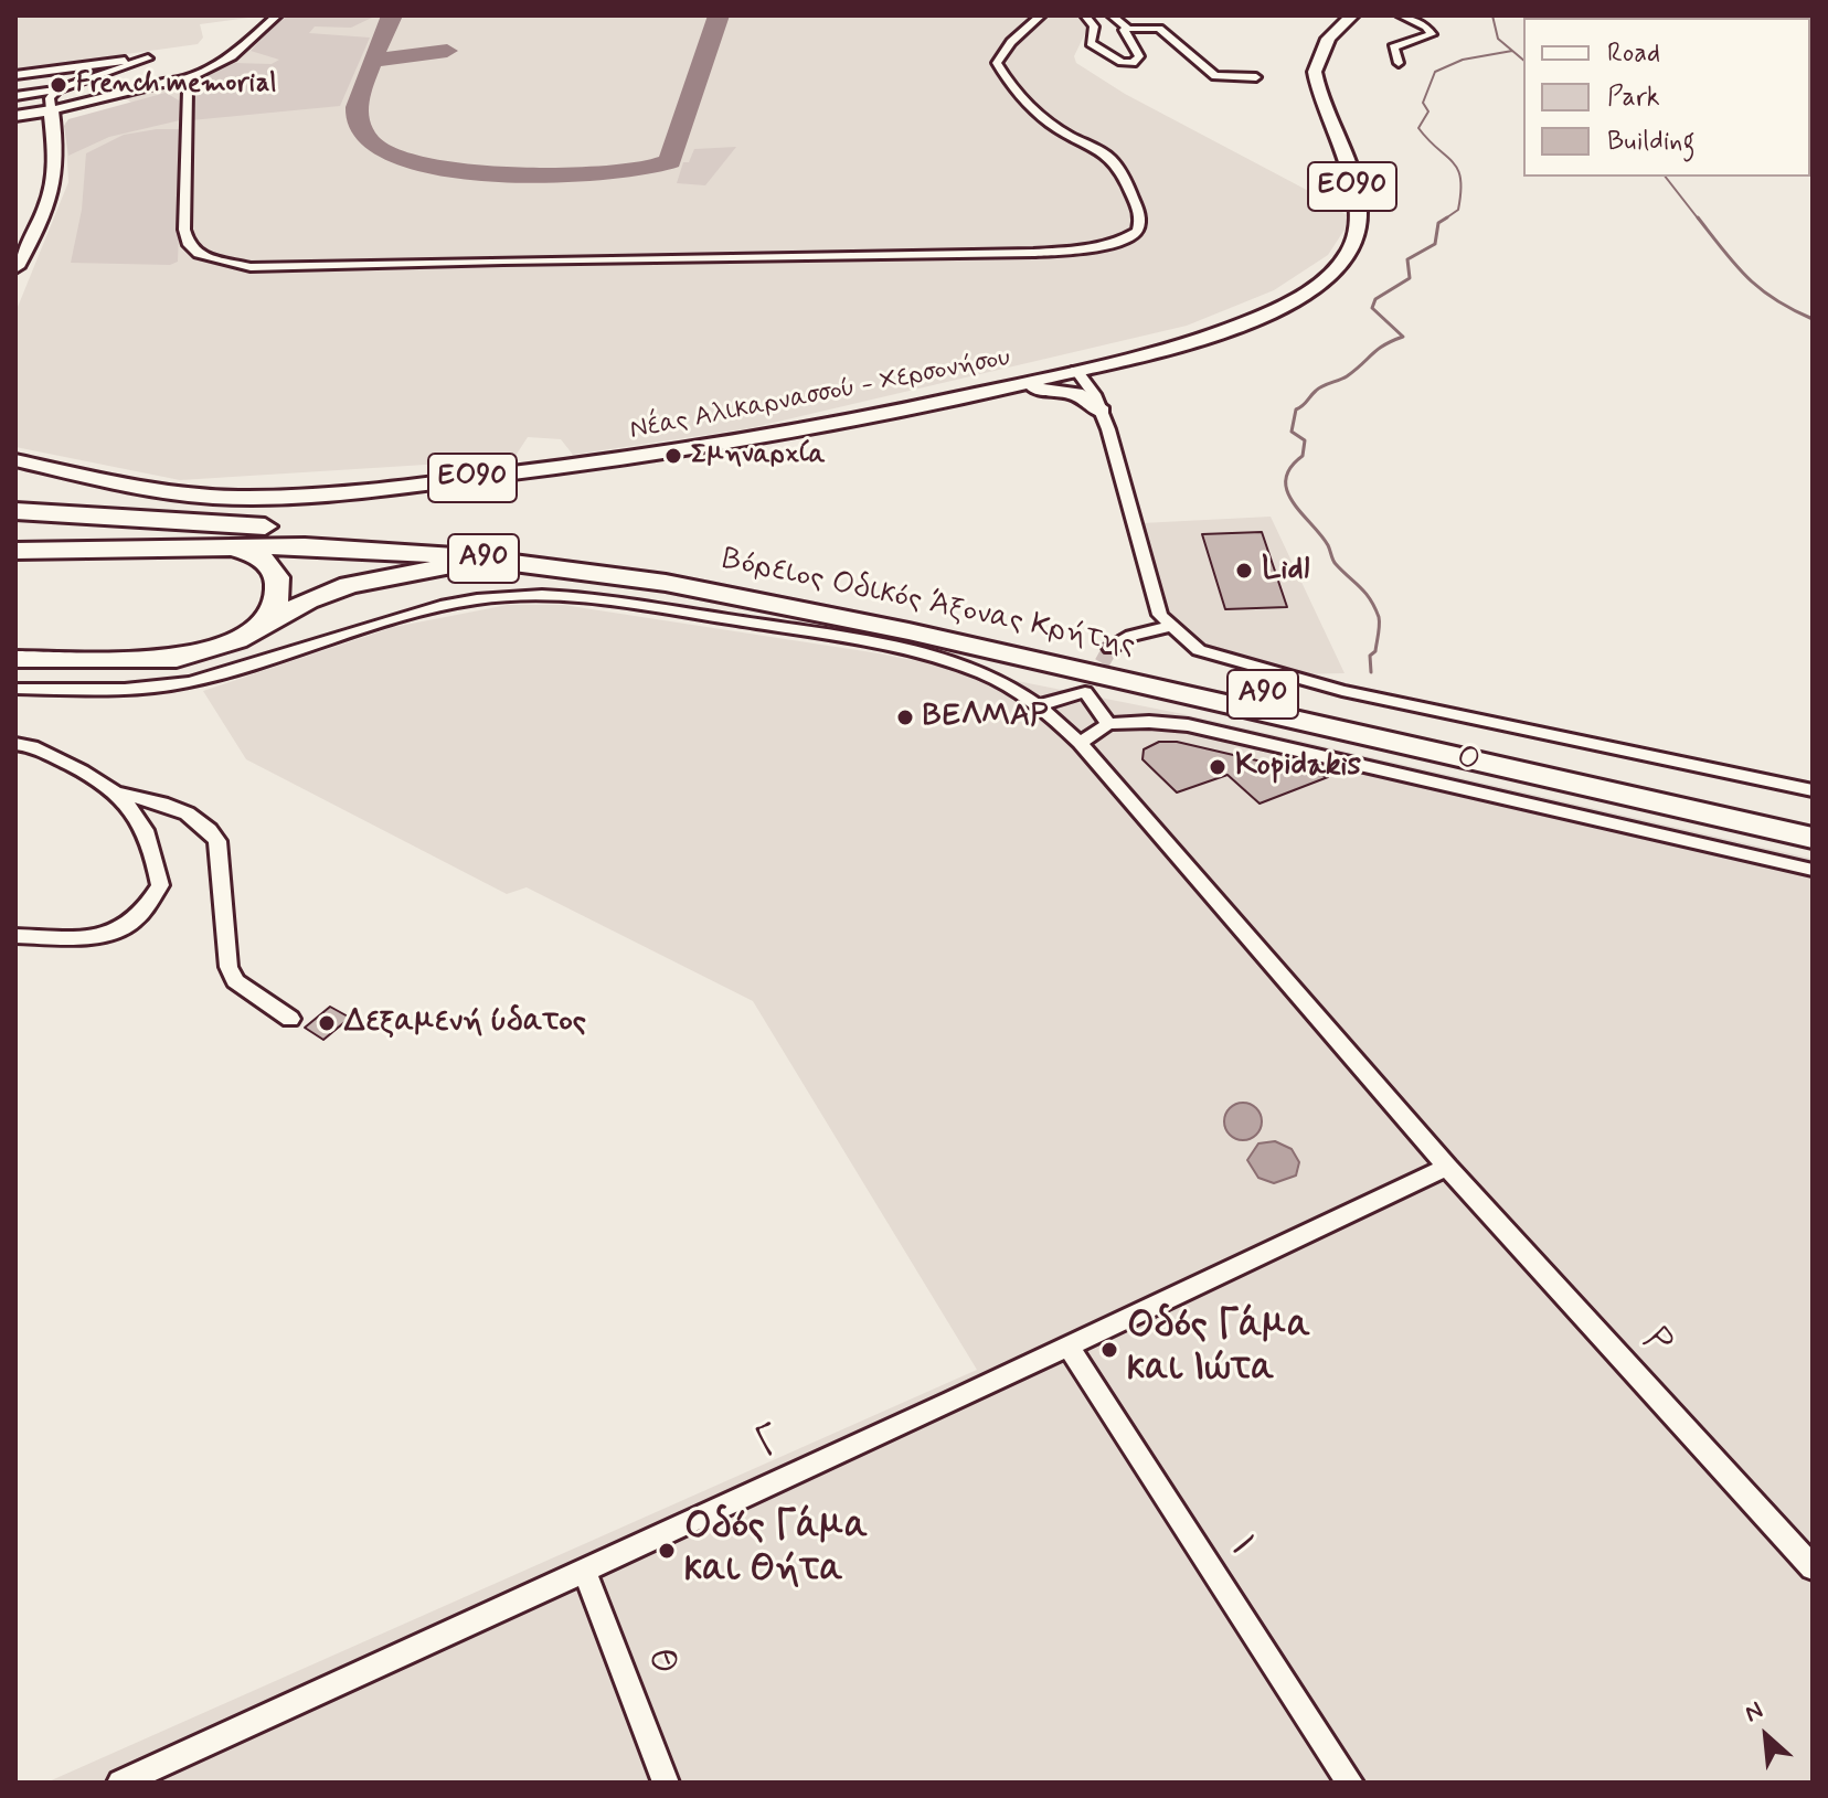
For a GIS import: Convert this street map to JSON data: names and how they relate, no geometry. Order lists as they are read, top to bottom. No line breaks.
{"streets":{"highway":["Α90","Βόρειος Οδικός Άξονας Κρήτης"],"main road":["ΕΟ90","Νέας Αλικαρνασσού - Χερσονήσου"],"street":["Ο","Ρ","Γ","Ι","Θ"]},"crossings":[["Ρ","Γ"],["Γ","Ι"],["Γ","Θ"]],"places":["French memorial","Σμηναρχία","Lidl","ΒΕΛΜΑΡ","Kopidakis","Δεξαμενή ύδατος","Οδός Γάμα και Ιώτα","Οδός Γάμα και Θήτα"],"legend":["Road","Park","Building"],"north":"top left"}
